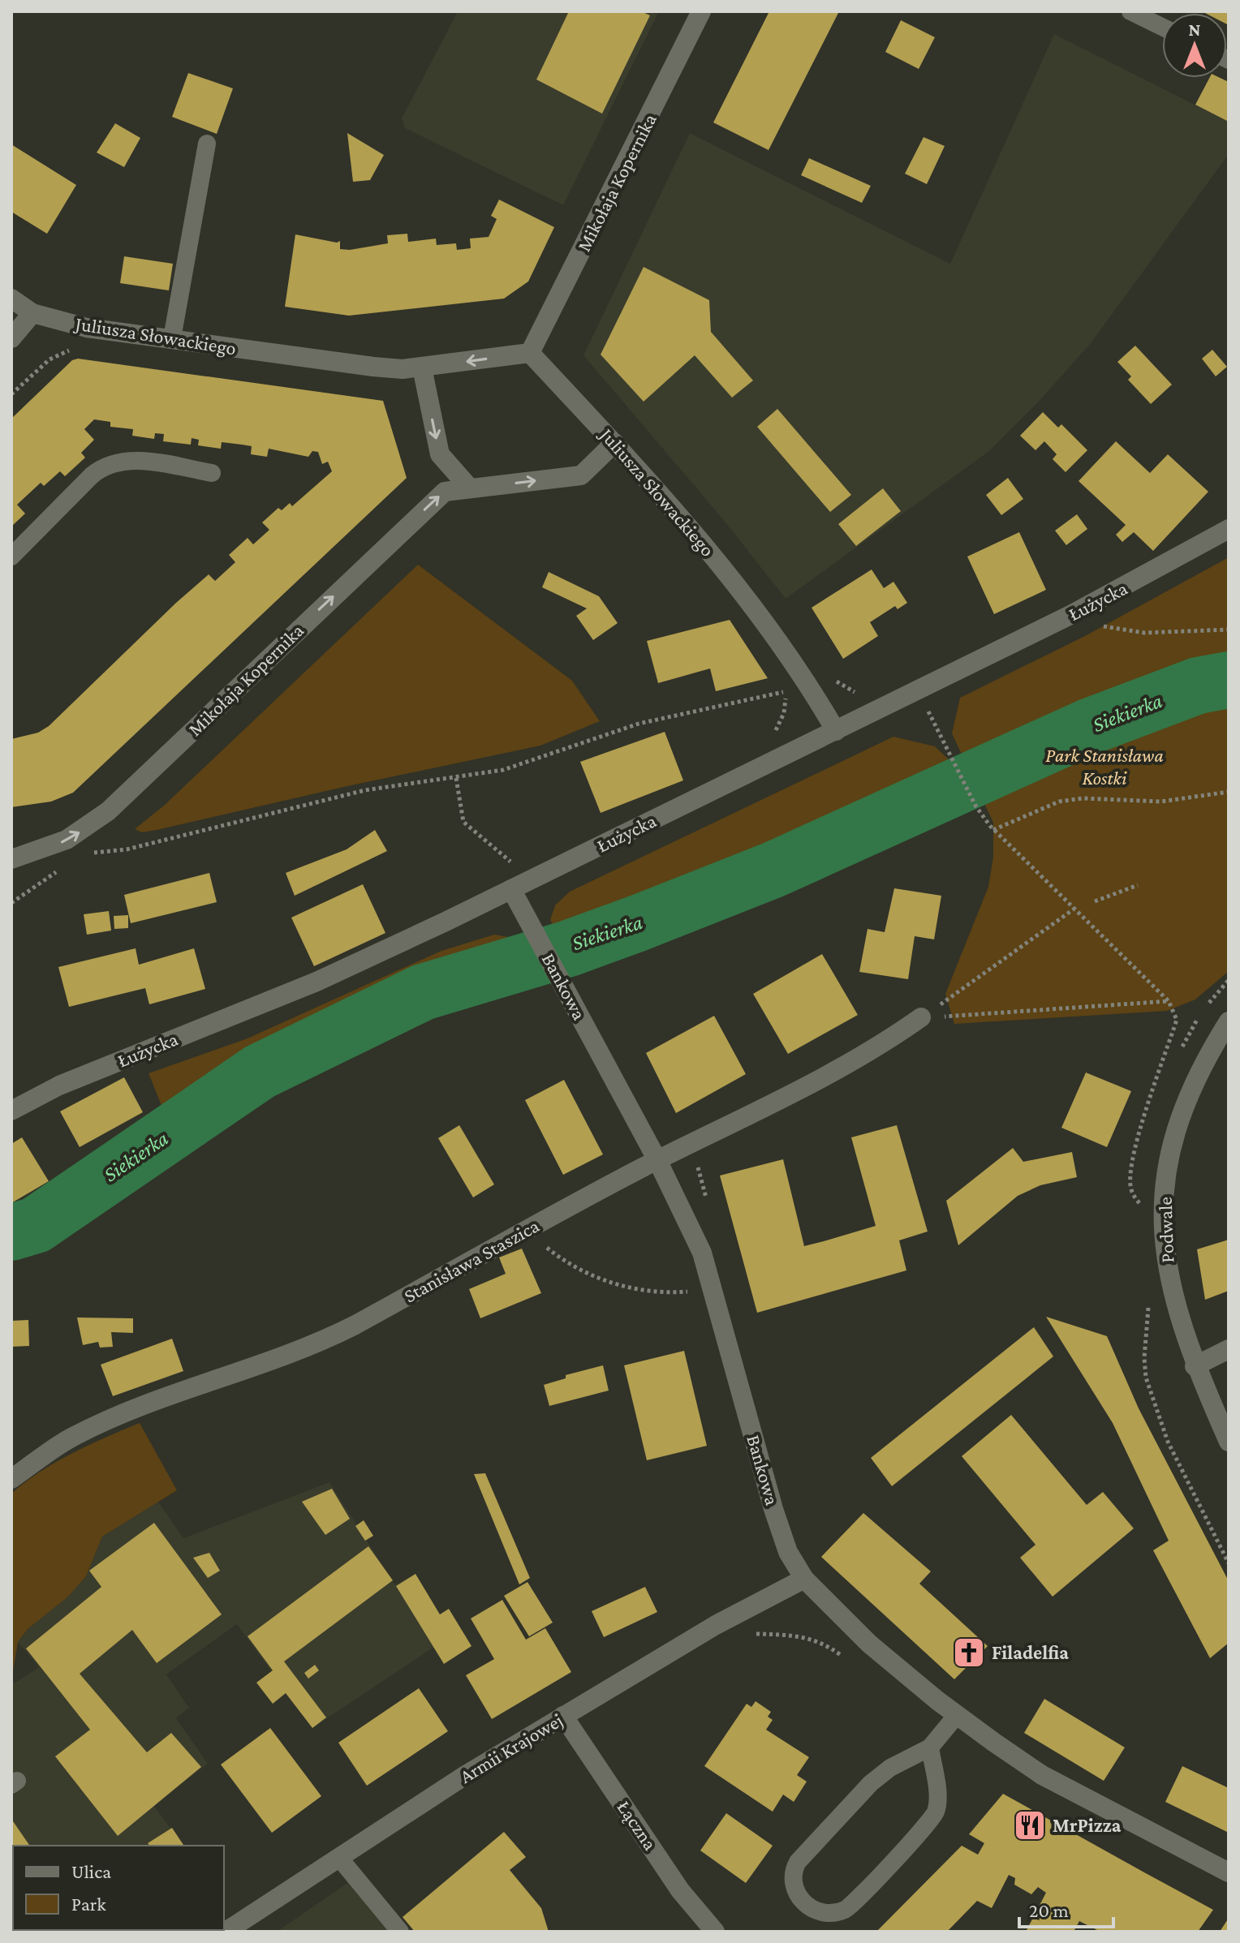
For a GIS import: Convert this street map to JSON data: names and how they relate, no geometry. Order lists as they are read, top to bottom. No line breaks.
{"streets":{"street":["Mikołaja Kopernika","Juliusza Słowackiego","Łużycka","Bankowa","Podwale","Stanisława Staszica","Armii Krajowej","Łączna"]},"crossings":[["Mikołaja Kopernika","Juliusza Słowackiego"],["Juliusza Słowackiego","Łużycka"],["Łużycka","Bankowa"],["Bankowa","Stanisława Staszica"],["Bankowa","Armii Krajowej"],["Armii Krajowej","Łączna"]],"one_way":["Mikołaja Kopernika"],"water":["Siekierka"],"parks":["Park Stanisława Kostki"],"places":{"church":["Filadelfia"],"restaurant":["MrPizza"]},"legend":["Ulica","Park"],"scale_bar":"20 m","north":"top"}
